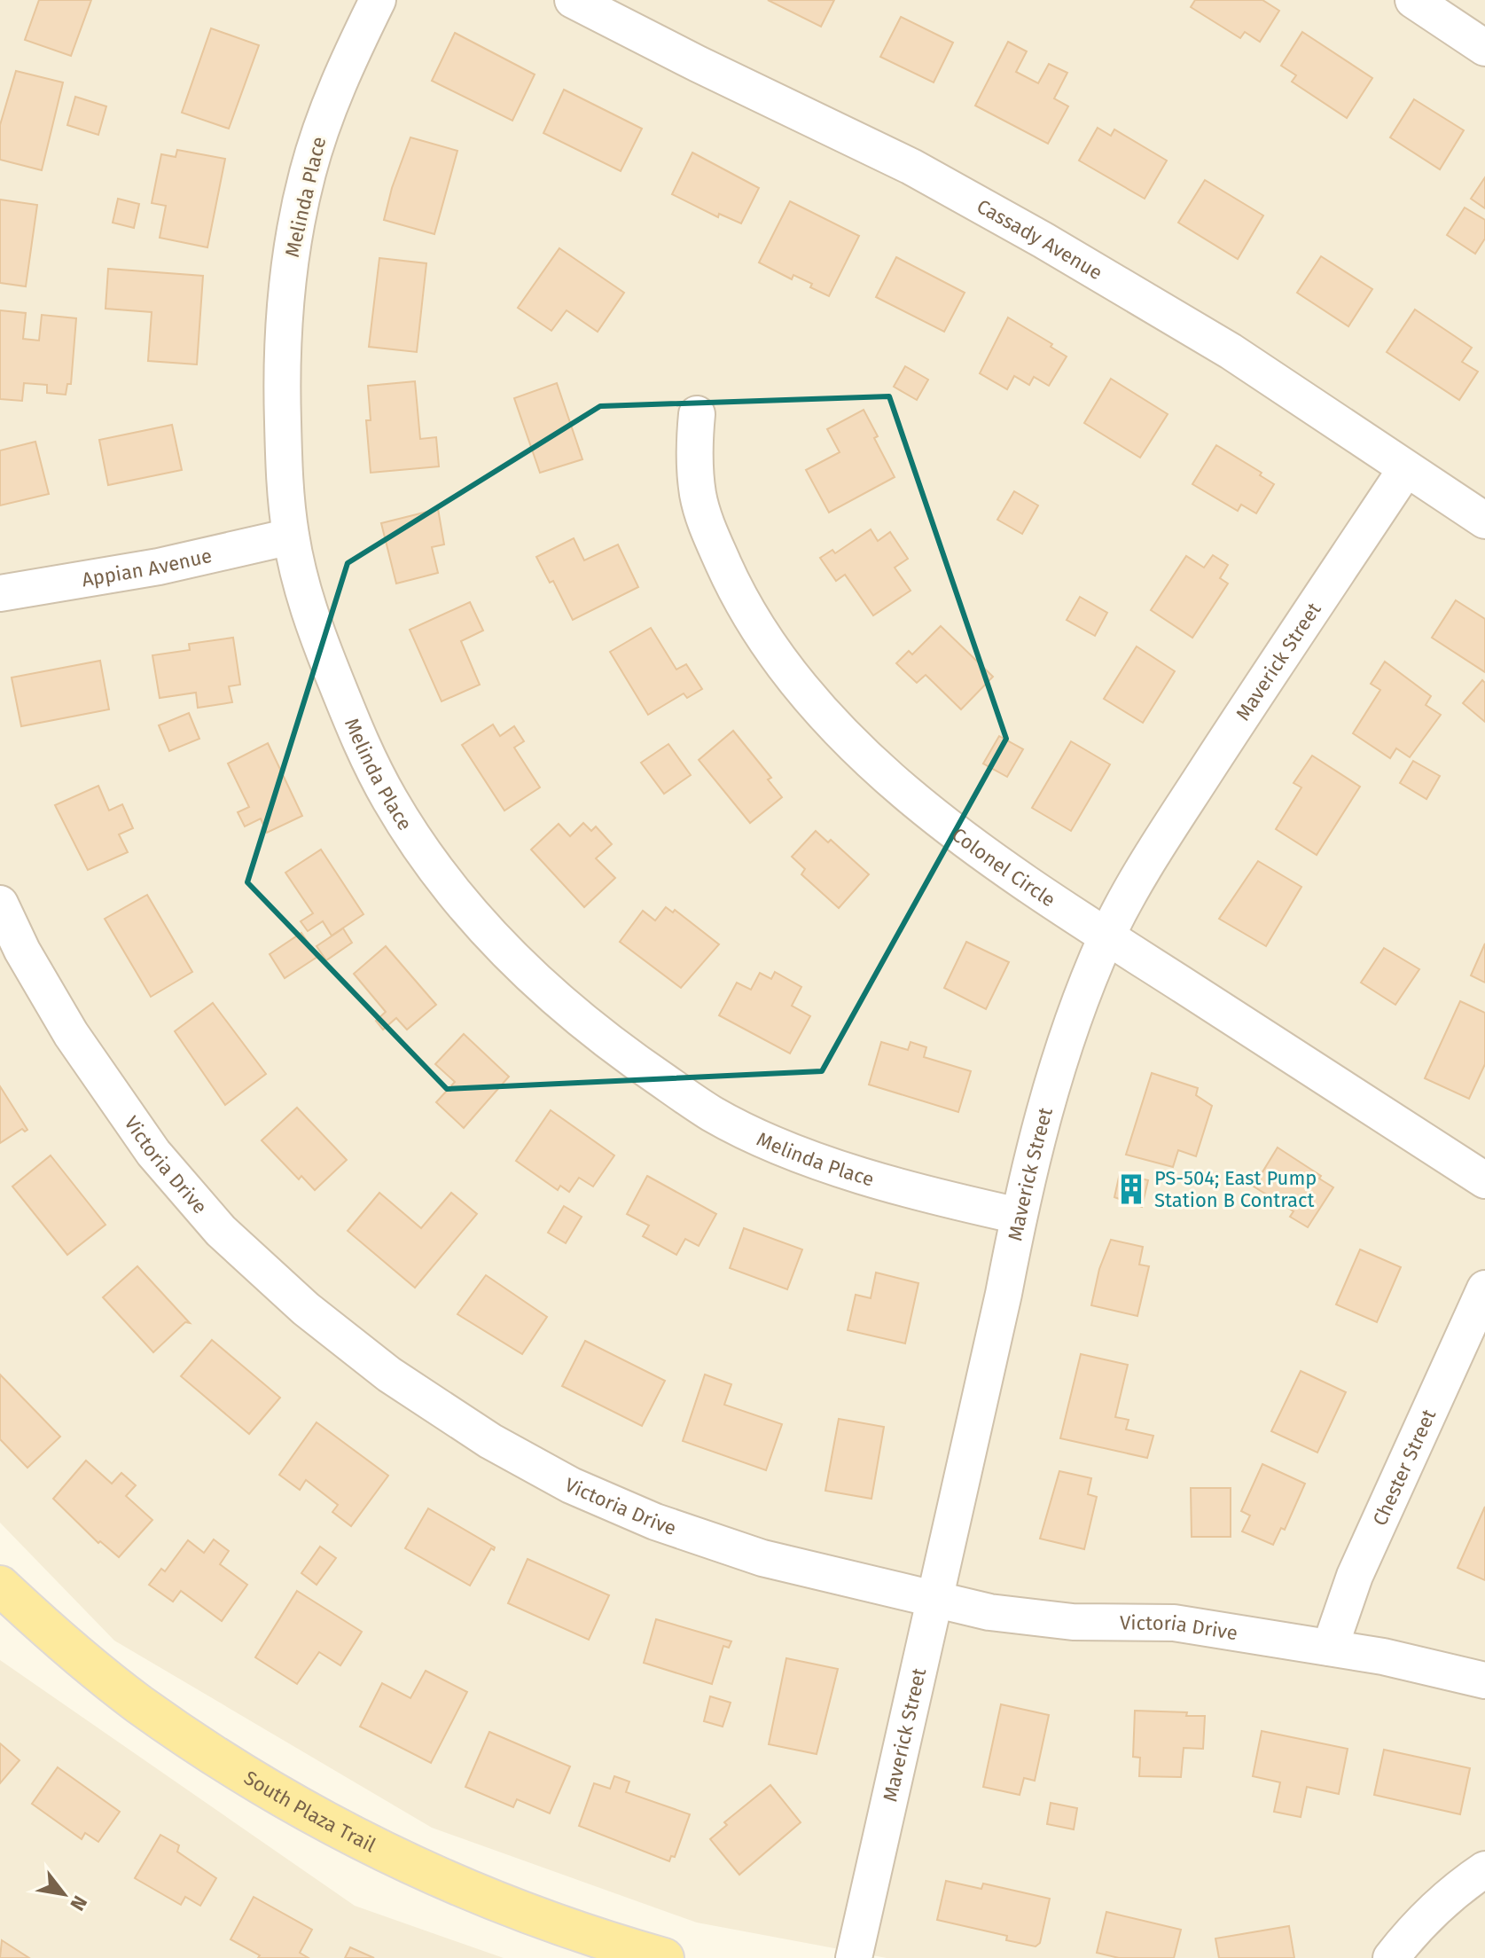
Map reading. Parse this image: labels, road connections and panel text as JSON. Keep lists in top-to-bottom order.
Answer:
{
  "streets": {
    "main road": ["South Plaza Trail"],
    "street": [
      "Melinda Place",
      "Cassady Avenue",
      "Appian Avenue",
      "Maverick Street",
      "Colonel Circle",
      "Victoria Drive",
      "Chester Street"
    ]
  },
  "crossings": [
    ["Melinda Place", "Appian Avenue"],
    ["Melinda Place", "Maverick Street"],
    ["Cassady Avenue", "Maverick Street"],
    ["Maverick Street", "Colonel Circle"],
    ["Maverick Street", "Victoria Drive"],
    ["Victoria Drive", "Chester Street"]
  ],
  "places": {
    "building": ["PS-504; East Pump Station B Contract"]
  },
  "north": "bottom right"
}
